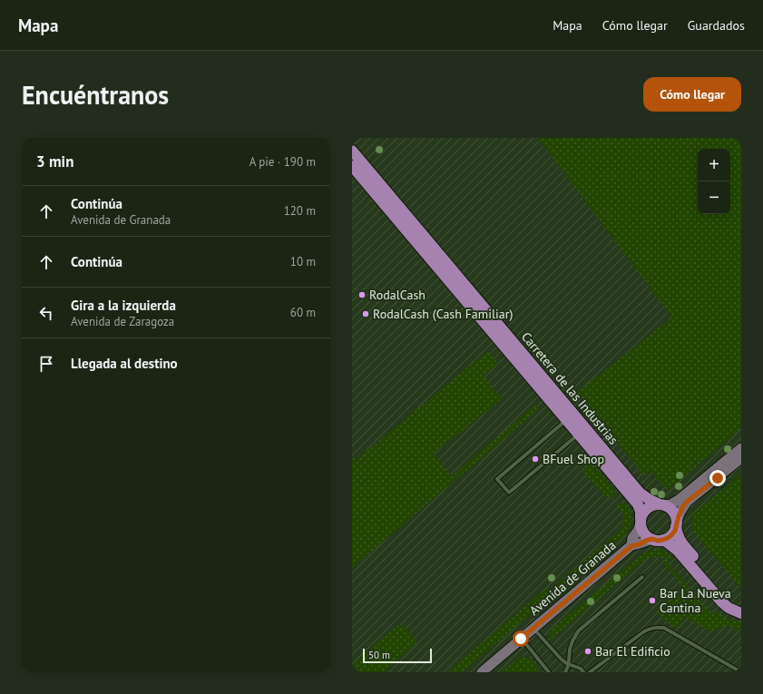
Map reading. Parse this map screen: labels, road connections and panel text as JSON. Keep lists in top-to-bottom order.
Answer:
{
  "streets": {
    "main road": ["Carretera de las Industrias"],
    "street": ["Avenida de Granada"]
  },
  "crossings": [
    ["Carretera de las Industrias", "Avenida de Granada"]
  ],
  "places": [
    "RodalCash",
    "RodalCash (Cash Familiar)",
    "BFuel Shop",
    "Bar La Nueva Cantina",
    "Bar El Edificio"
  ],
  "scale_bar": "50 m",
  "page": {
    "header": "Mapa",
    "nav": ["Mapa", "Cómo llegar", "Guardados"],
    "buttons": "Cómo llegar",
    "title": "Encuéntranos",
    "heading": ["3 min", "A pie · 190 m"],
    "map_buttons": ["+", "−"],
    "list": [
      ["Continúa", "Avenida de Granada", "120 m"],
      ["Continúa", "10 m"],
      ["Gira a la izquierda", "Avenida de Zaragoza", "60 m"],
      "Llegada al destino"
    ],
    "scale": "50 m"
  }
}
